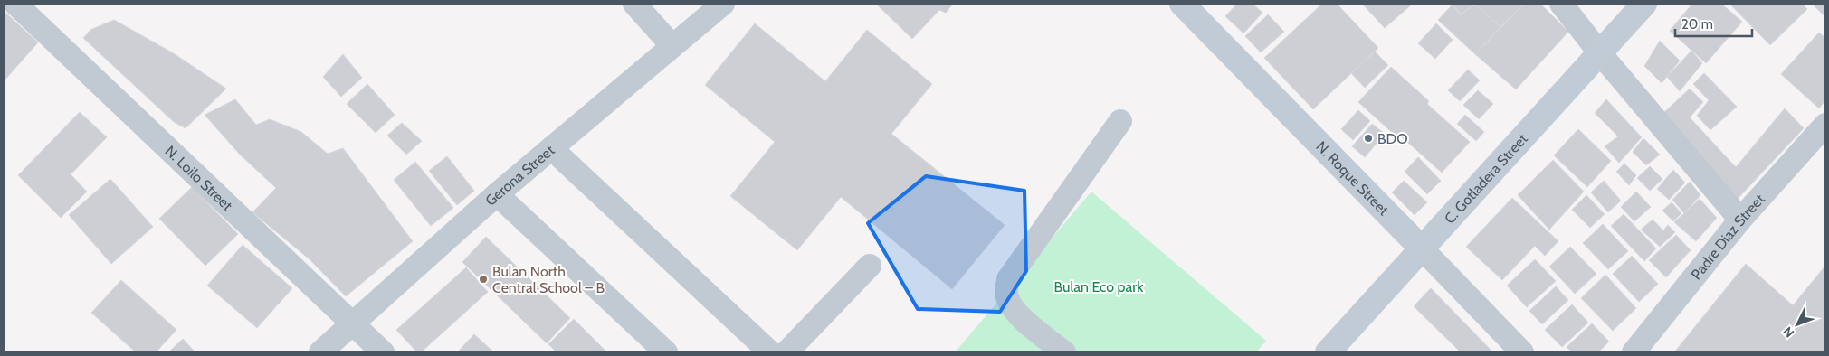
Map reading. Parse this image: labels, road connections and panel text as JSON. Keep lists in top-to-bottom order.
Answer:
{
  "streets": {
    "main road": ["N. Roque Street", "C. Gotladera Street"],
    "street": ["Gerona Street", "N. Loilo Street", "Padre Diaz Street"]
  },
  "crossings": [
    ["Gerona Street", "N. Loilo Street"],
    ["N. Roque Street", "C. Gotladera Street"]
  ],
  "parks": ["Bulan Eco park"],
  "places": ["BDO", "Bulan North Central School – B"],
  "scale_bar": "20 m",
  "north": "bottom left"
}
